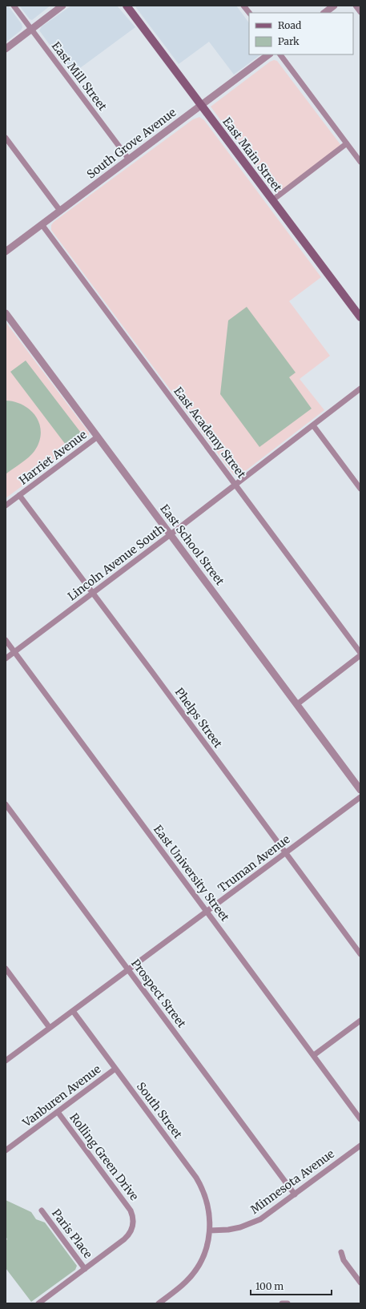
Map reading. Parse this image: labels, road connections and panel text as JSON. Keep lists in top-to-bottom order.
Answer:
{
  "streets": {
    "main road": ["East Main Street"],
    "street": [
      "East Mill Street",
      "South Grove Avenue",
      "East Academy Street",
      "Harriet Avenue",
      "East School Street",
      "Lincoln Avenue South",
      "Phelps Street",
      "Truman Avenue",
      "East University Street",
      "Prospect Street",
      "Vanburen Avenue",
      "South Street",
      "Rolling Green Drive",
      "Minnesota Avenue",
      "Paris Place"
    ]
  },
  "crossings": [
    ["East Mill Street", "South Grove Avenue"],
    ["South Grove Avenue", "East Main Street"],
    ["South Grove Avenue", "East Academy Street"],
    ["East Academy Street", "Lincoln Avenue South"],
    ["Harriet Avenue", "East School Street"],
    ["Harriet Avenue", "Phelps Street"],
    ["East School Street", "Lincoln Avenue South"],
    ["Lincoln Avenue South", "Phelps Street"],
    ["Lincoln Avenue South", "East University Street"],
    ["Phelps Street", "Truman Avenue"],
    ["Truman Avenue", "East University Street"],
    ["Truman Avenue", "Prospect Street"],
    ["Truman Avenue", "South Street"],
    ["Prospect Street", "Minnesota Avenue"],
    ["Vanburen Avenue", "South Street"],
    ["Vanburen Avenue", "Rolling Green Drive"],
    ["South Street", "Minnesota Avenue"],
    ["Rolling Green Drive", "Paris Place"]
  ],
  "legend": ["Road", "Park"],
  "scale_bar": "100 m"
}
